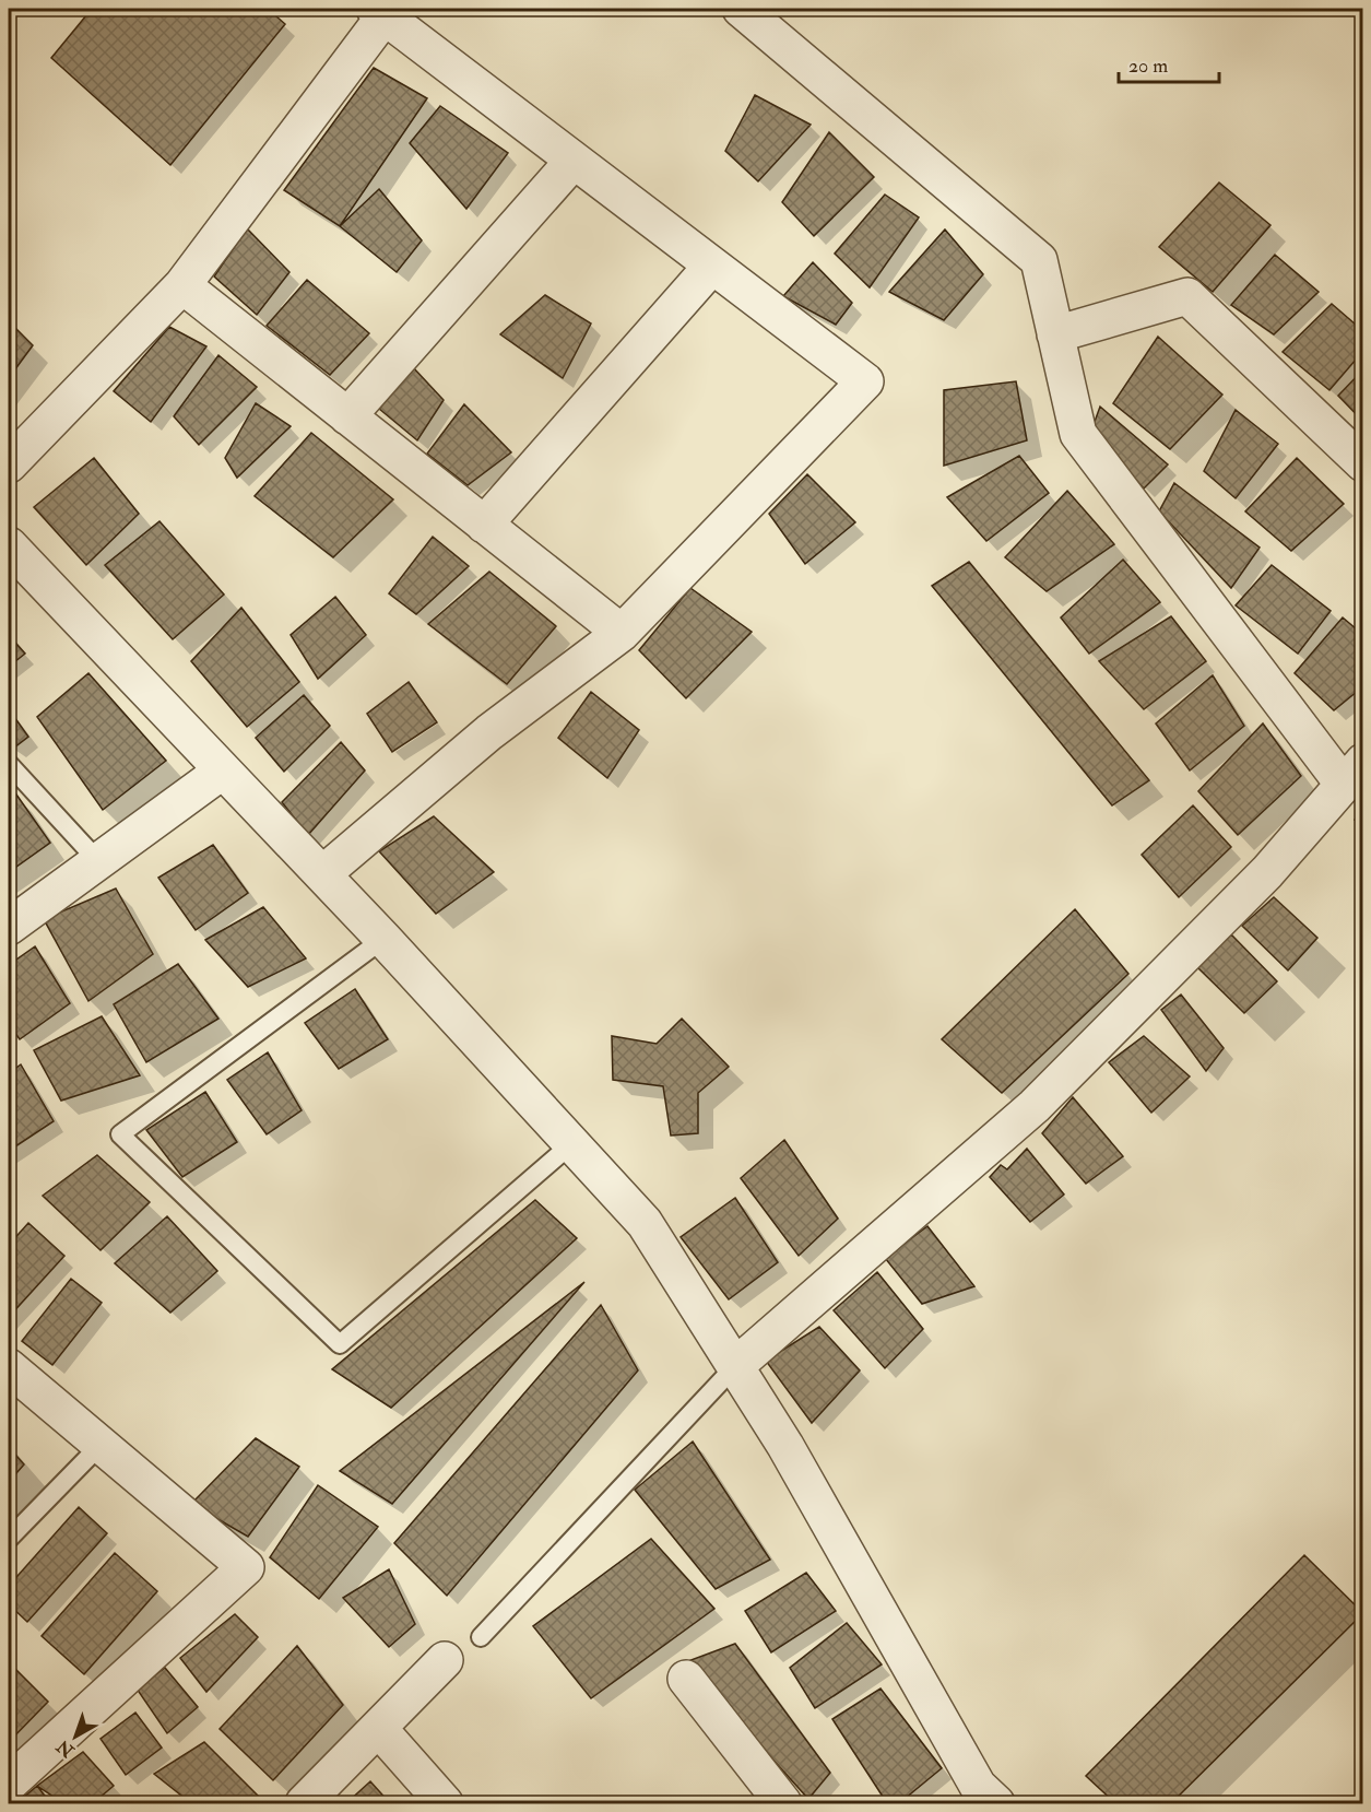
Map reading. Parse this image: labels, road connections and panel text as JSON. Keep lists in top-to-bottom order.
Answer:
{
  "scale_bar": "20 m",
  "north": "bottom left"
}
